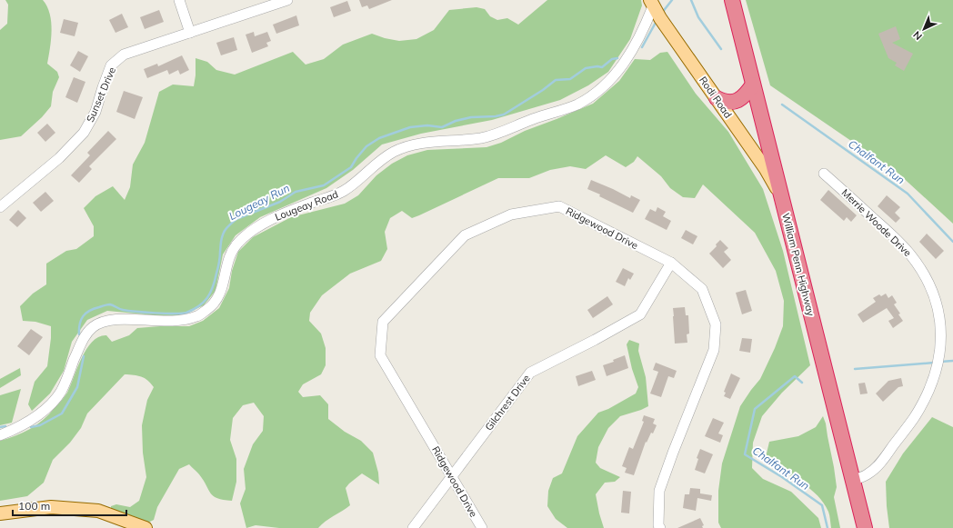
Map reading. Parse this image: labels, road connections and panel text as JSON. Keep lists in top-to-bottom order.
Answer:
{
  "streets": {
    "highway": ["William Penn Highway"],
    "main road": ["Rodi Road"],
    "street": [
      "Sunset Drive",
      "Lougeay Road",
      "Merrie Woode Drive",
      "Ridgewood Drive",
      "Gilchrest Drive"
    ]
  },
  "crossings": [
    ["Rodi Road", "Lougeay Road"],
    ["Rodi Road", "William Penn Highway"],
    ["Merrie Woode Drive", "William Penn Highway"],
    ["Ridgewood Drive", "Gilchrest Drive"]
  ],
  "water": ["Chalfant Run", "Lougeay Run"],
  "scale_bar": "100 m",
  "north": "bottom left"
}
